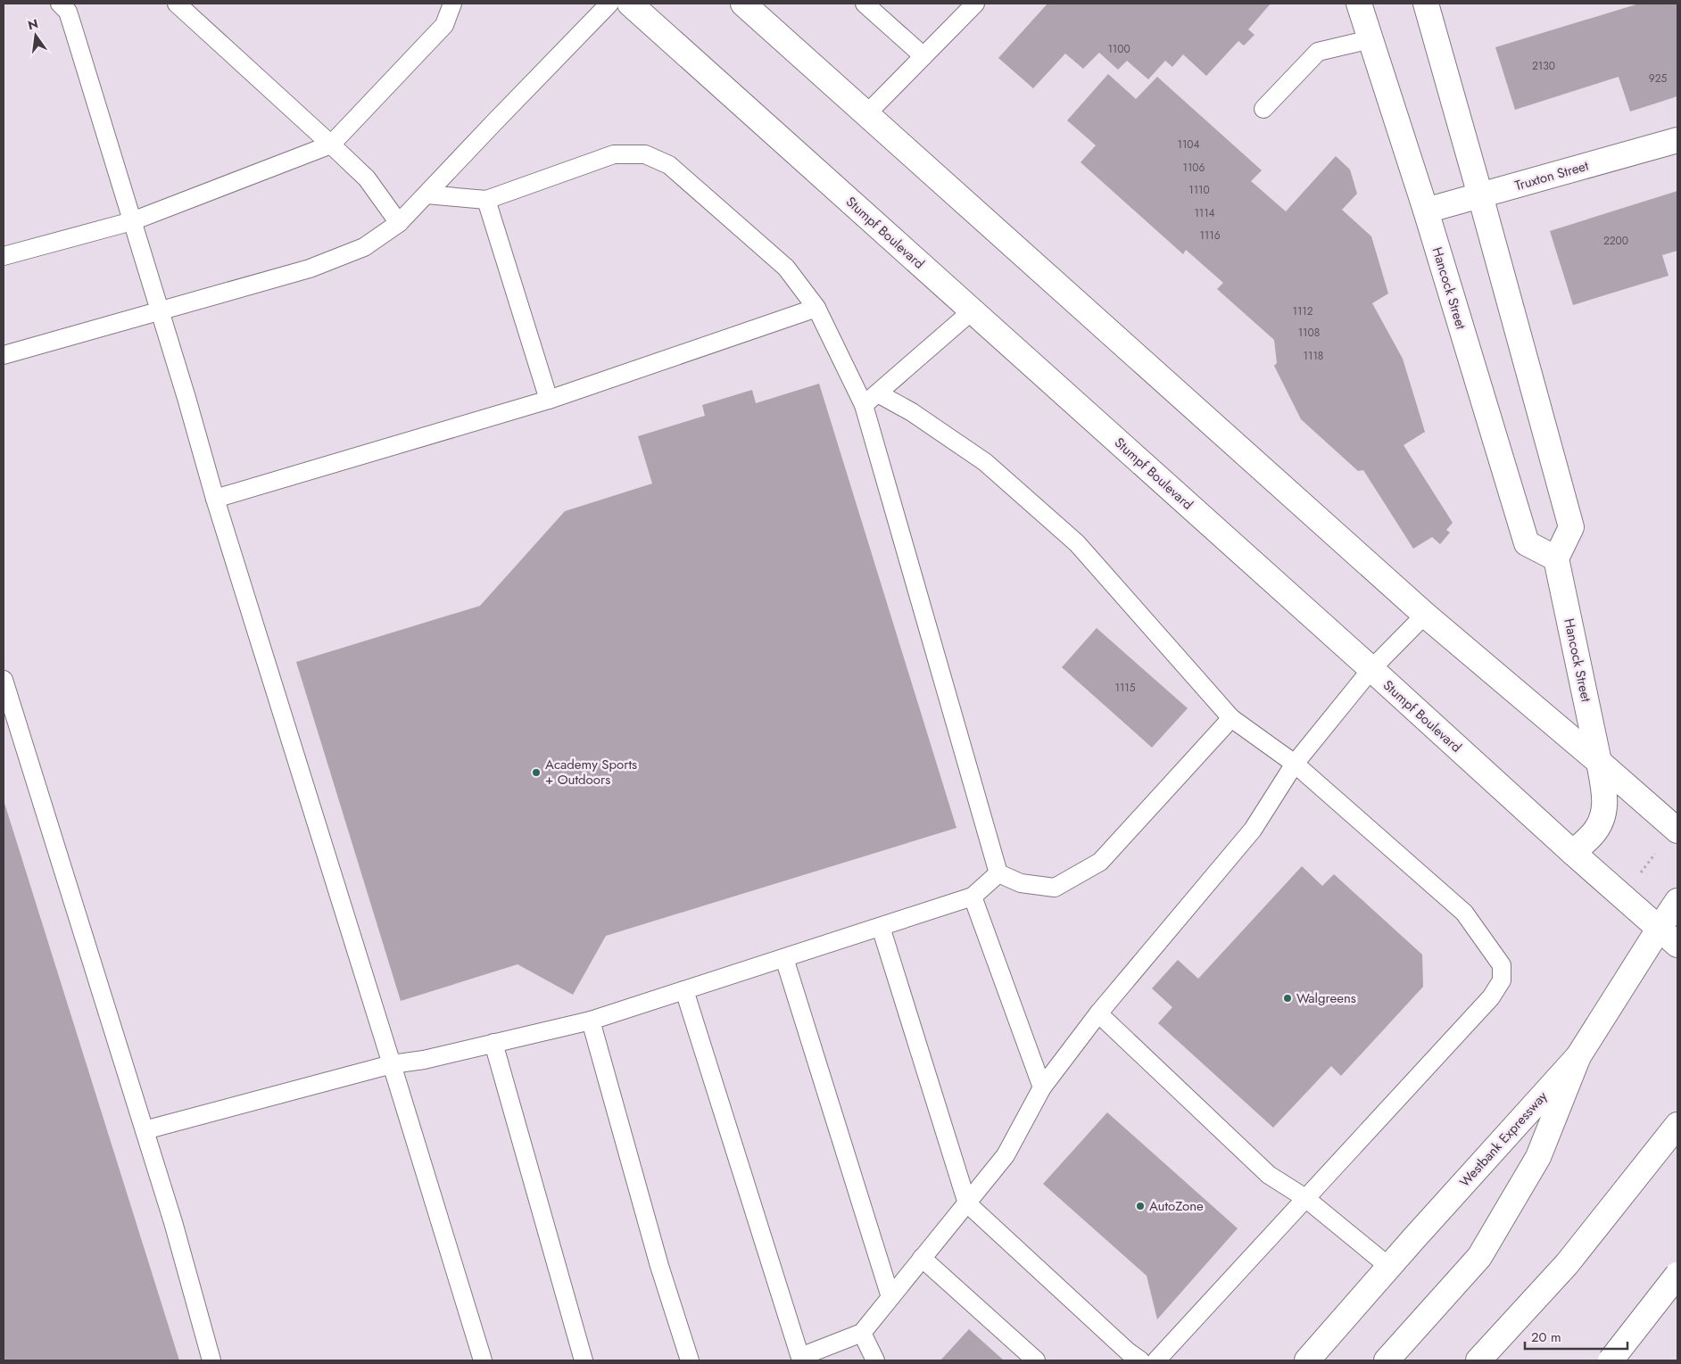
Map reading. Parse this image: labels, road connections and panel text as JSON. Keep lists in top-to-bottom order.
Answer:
{
  "streets": {
    "main road": [
      "Truxton Street",
      "Stumpf Boulevard",
      "Hancock Street",
      "Westbank Expressway"
    ]
  },
  "crossings": [
    ["Truxton Street", "Hancock Street"],
    ["Stumpf Boulevard", "Hancock Street"],
    ["Stumpf Boulevard", "Westbank Expressway"]
  ],
  "places": ["Academy Sports + Outdoors", "Walgreens", "AutoZone"],
  "house_numbers": [
    "1100",
    "2130",
    "925",
    "1104",
    "1106",
    "1110",
    "1114",
    "1116",
    "2200",
    "1112",
    "1108",
    "1118",
    "1115"
  ],
  "scale_bar": "20 m",
  "north": "top"
}
